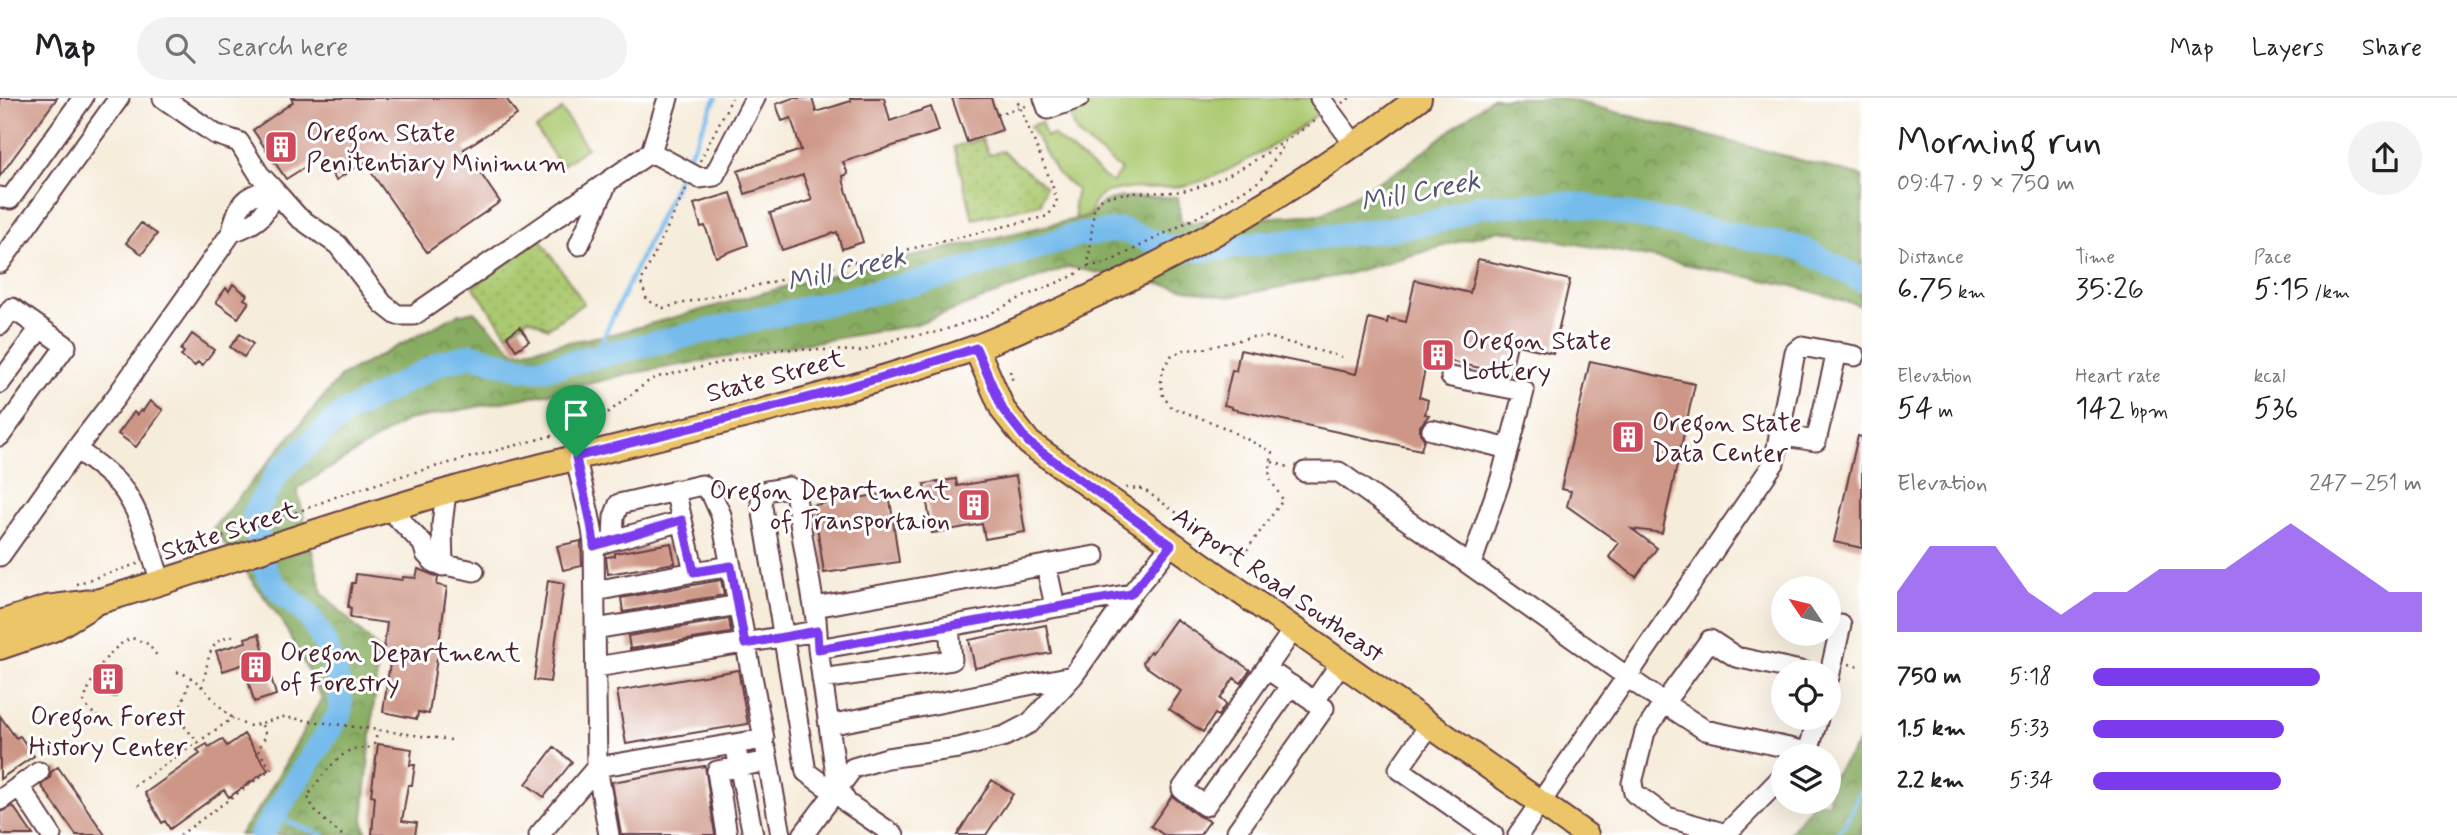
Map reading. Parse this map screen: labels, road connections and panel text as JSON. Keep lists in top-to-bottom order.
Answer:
{
  "streets": {
    "main road": ["State Street", "Airport Road Southeast"]
  },
  "crossings": [
    ["State Street", "Airport Road Southeast"]
  ],
  "water": ["Mill Creek"],
  "places": {
    "building": [
      "Oregon State Penitentiary Minimum",
      "Oregon State Lottery",
      "Oregon State Data Center",
      "Oregon Department of Transportaion",
      "Oregon Department of Forestry",
      "Oregon Forest History Center"
    ]
  },
  "north": "top left",
  "page": {
    "header": "Map",
    "search": "Search here",
    "nav": ["Map", "Layers", "Share"],
    "heading": ["Morning run", "09:47 · 9 × 750 m"],
    "stats": [
      ["Distance", "6.75 km"],
      ["Time", "35:26"],
      ["Pace", "5:15 /km"],
      ["Elevation", "54 m"],
      ["Heart rate", "142 bpm"],
      ["kcal", "536"]
    ],
    "chart": ["Elevation", "247–251 m"],
    "list": [
      {
        "name": "750 m",
        "note": "5:18"
      },
      {
        "name": "1.5 km",
        "note": "5:33"
      },
      {
        "name": "2.2 km",
        "note": "5:34"
      }
    ]
  }
}
